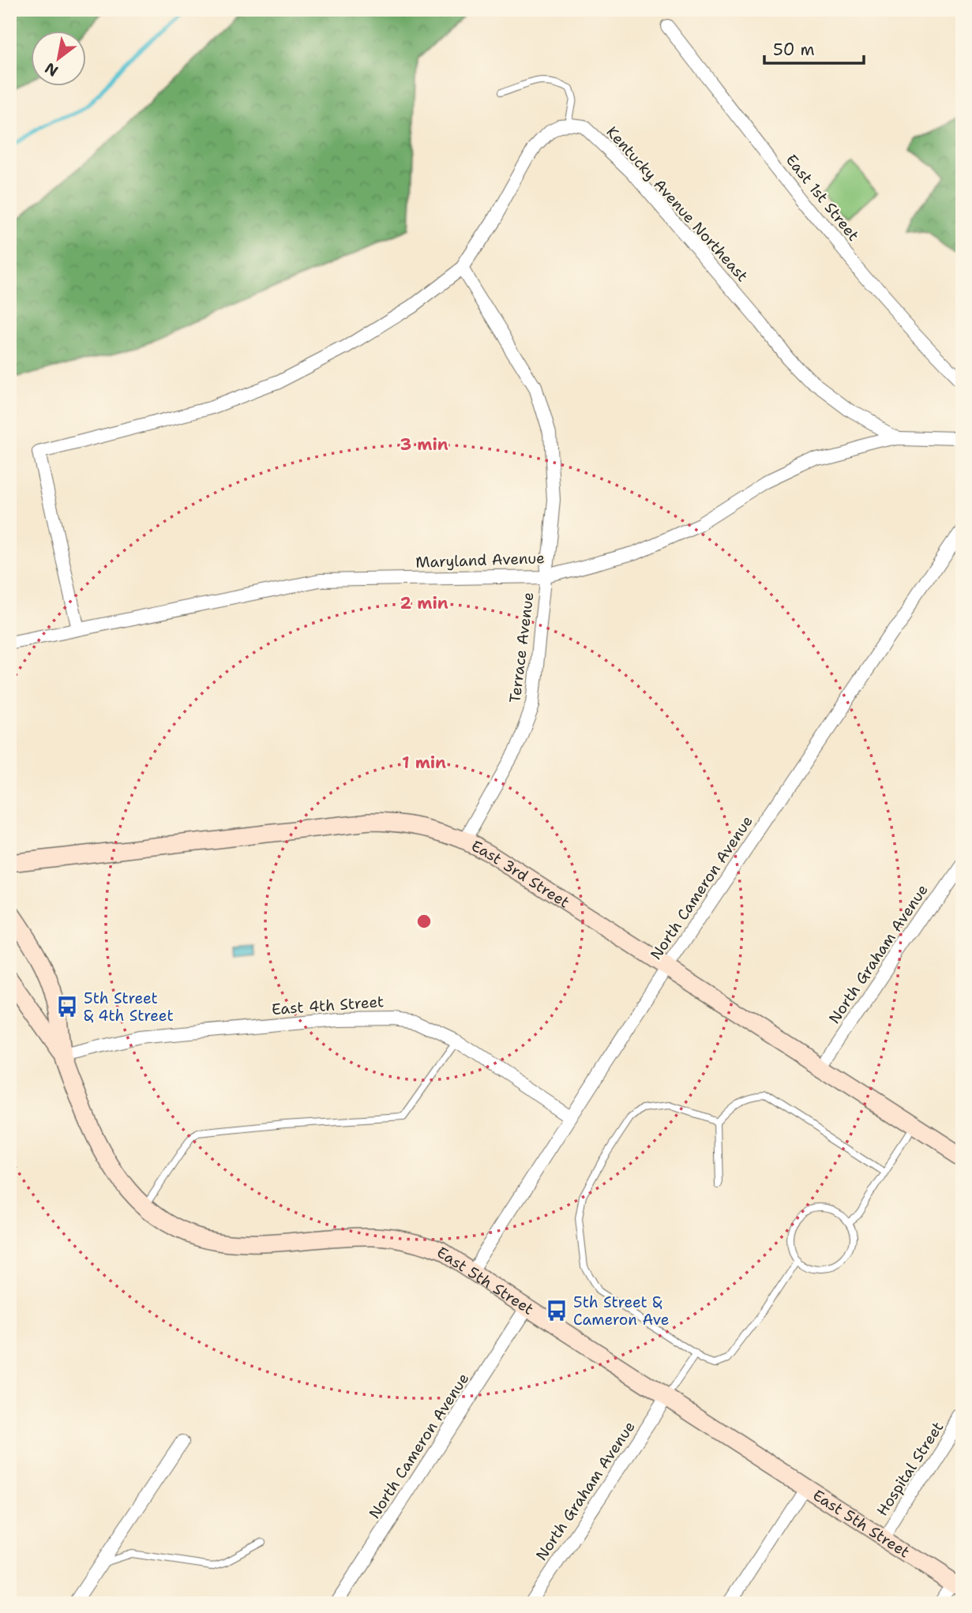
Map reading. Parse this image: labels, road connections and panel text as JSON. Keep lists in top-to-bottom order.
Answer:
{
  "streets": {
    "main road": ["East 3rd Street", "East 5th Street"],
    "street": [
      "East 1st Street",
      "Kentucky Avenue Northeast",
      "Maryland Avenue",
      "Terrace Avenue",
      "North Cameron Avenue",
      "North Graham Avenue",
      "East 4th Street",
      "Hospital Street"
    ]
  },
  "crossings": [
    ["Kentucky Avenue Northeast", "Maryland Avenue"],
    ["Maryland Avenue", "Terrace Avenue"],
    ["Terrace Avenue", "East 3rd Street"],
    ["East 3rd Street", "North Cameron Avenue"],
    ["East 3rd Street", "North Graham Avenue"],
    ["North Cameron Avenue", "East 4th Street"],
    ["North Cameron Avenue", "East 5th Street"],
    ["North Graham Avenue", "East 5th Street"],
    ["East 4th Street", "East 5th Street"],
    ["East 5th Street", "Hospital Street"]
  ],
  "places": {
    "bus stop": ["5th Street & 4th Street", "5th Street & Cameron Ave"]
  },
  "scale_bar": "50 m",
  "north": "bottom left",
  "rings": ["3 min", "2 min", "1 min"]
}
